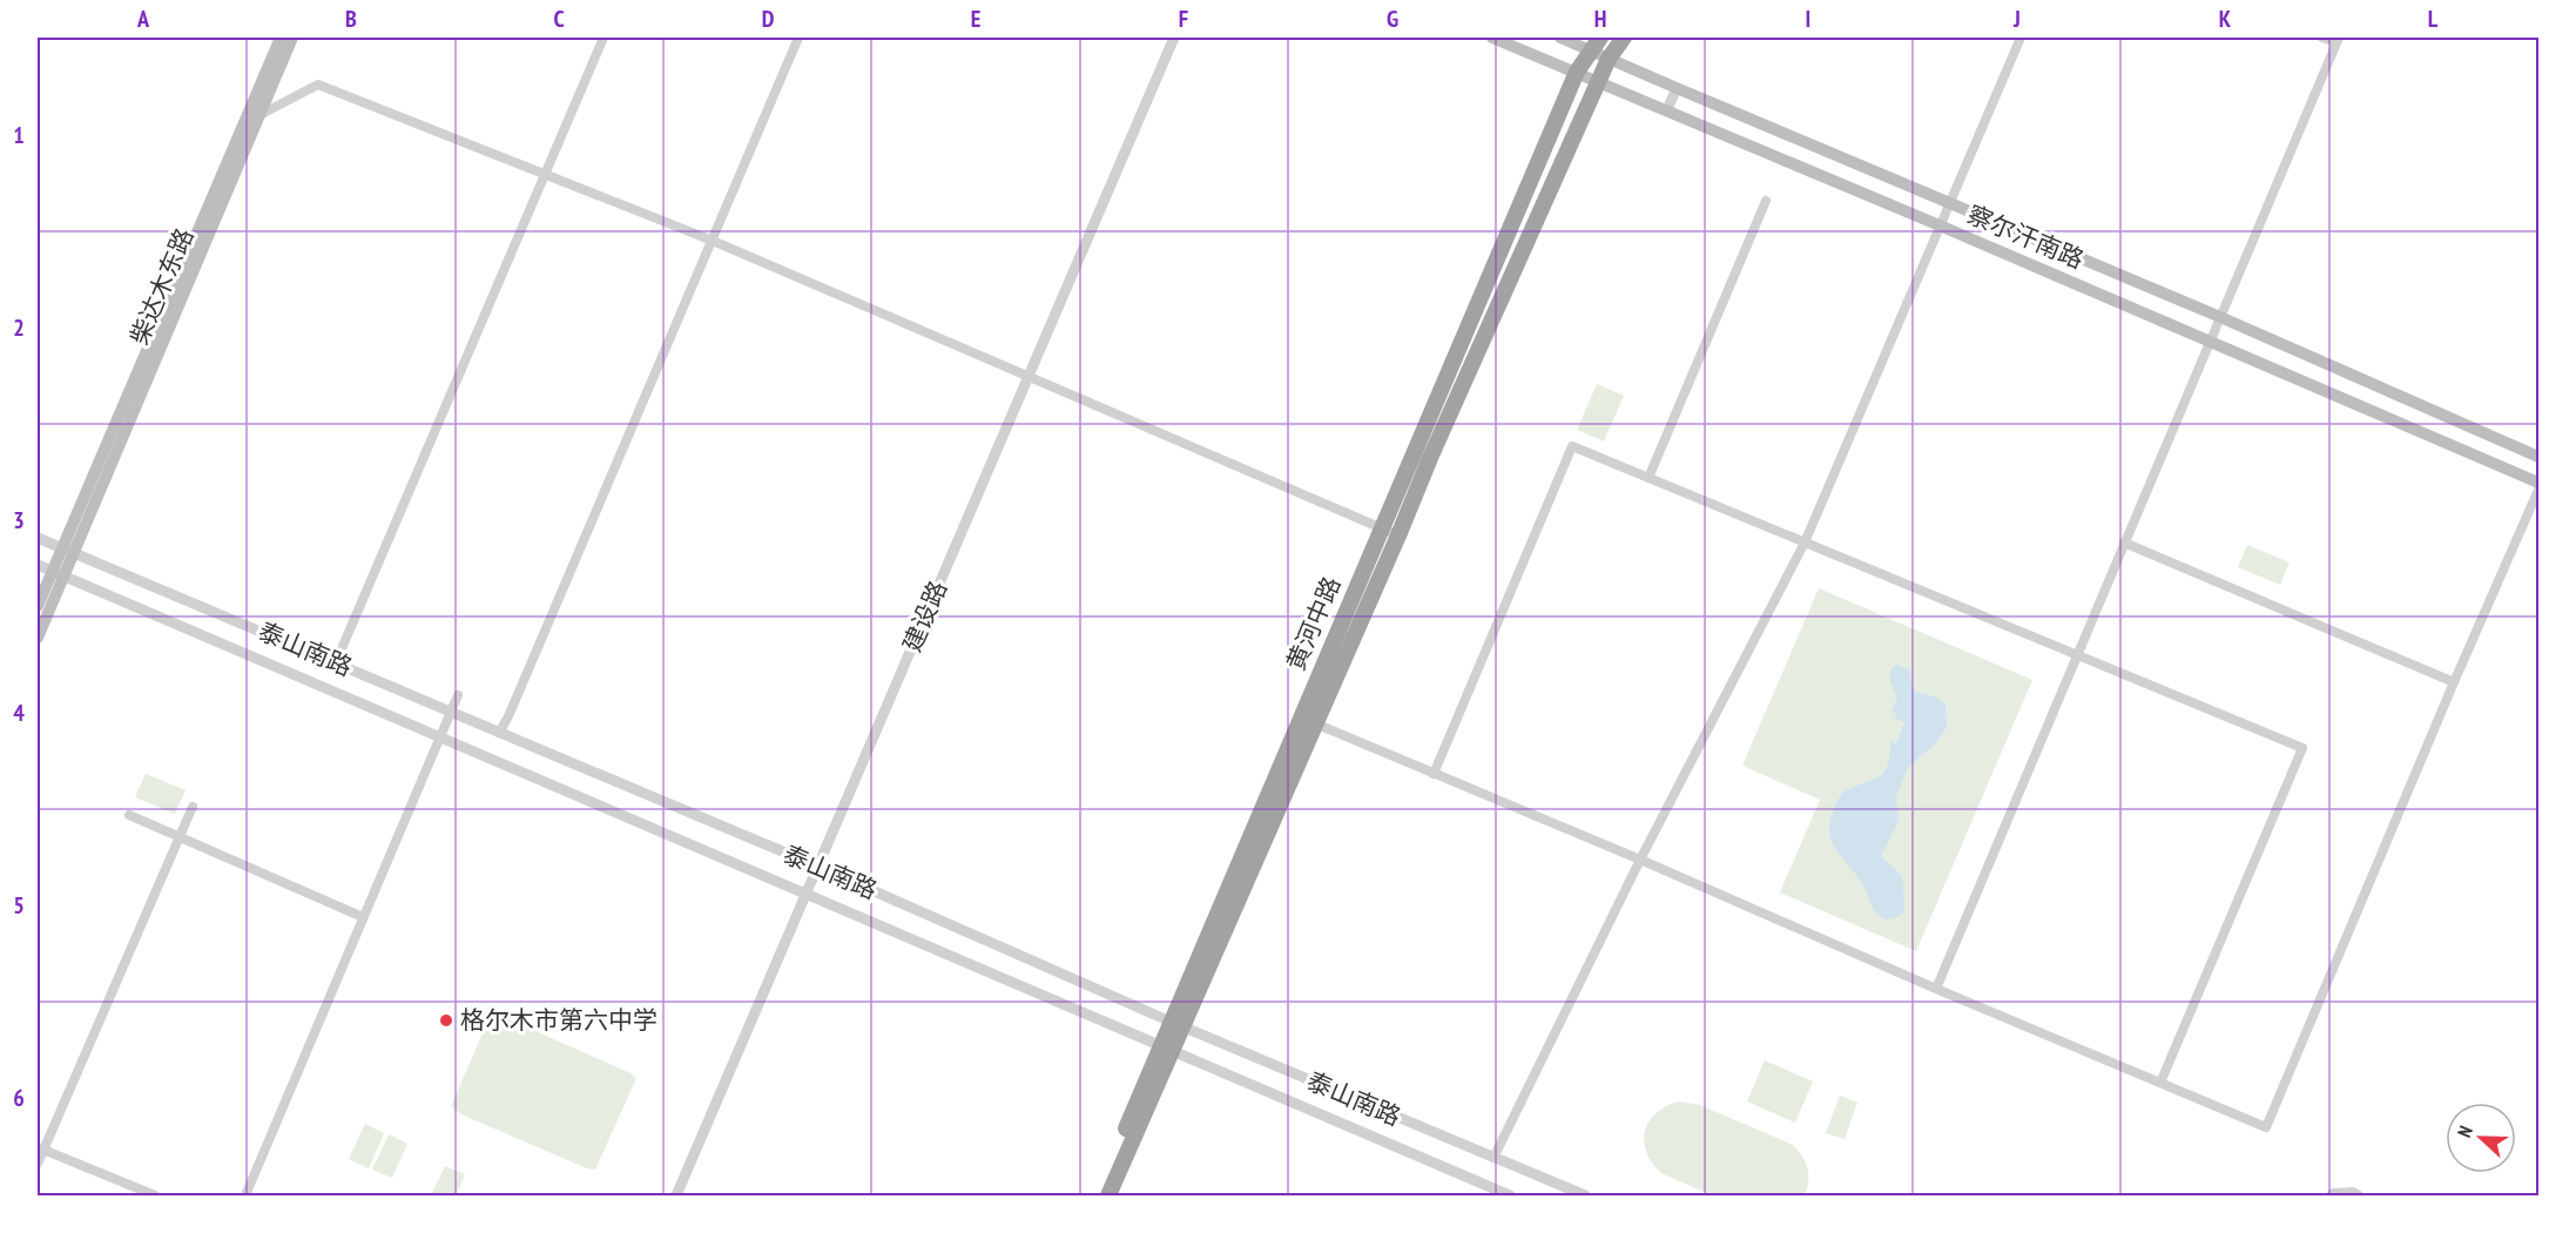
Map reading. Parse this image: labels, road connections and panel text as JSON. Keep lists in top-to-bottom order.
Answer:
{
  "streets": {
    "highway": ["黄河中路"],
    "main road": ["察尔汗南路", "柴达木东路"],
    "street": ["建设路", "泰山南路"]
  },
  "crossings": [
    ["察尔汗南路", "黄河中路"],
    ["柴达木东路", "泰山南路"],
    ["建设路", "泰山南路"],
    ["黄河中路", "泰山南路"]
  ],
  "places": ["格尔木市第六中学"],
  "north": "left",
  "grid": {
    "columns": [
      "A",
      "B",
      "C",
      "D",
      "E",
      "F",
      "G",
      "H",
      "I",
      "J",
      "K",
      "L"
    ],
    "rows": [
      "1",
      "2",
      "3",
      "4",
      "5",
      "6"
    ]
  }
}
